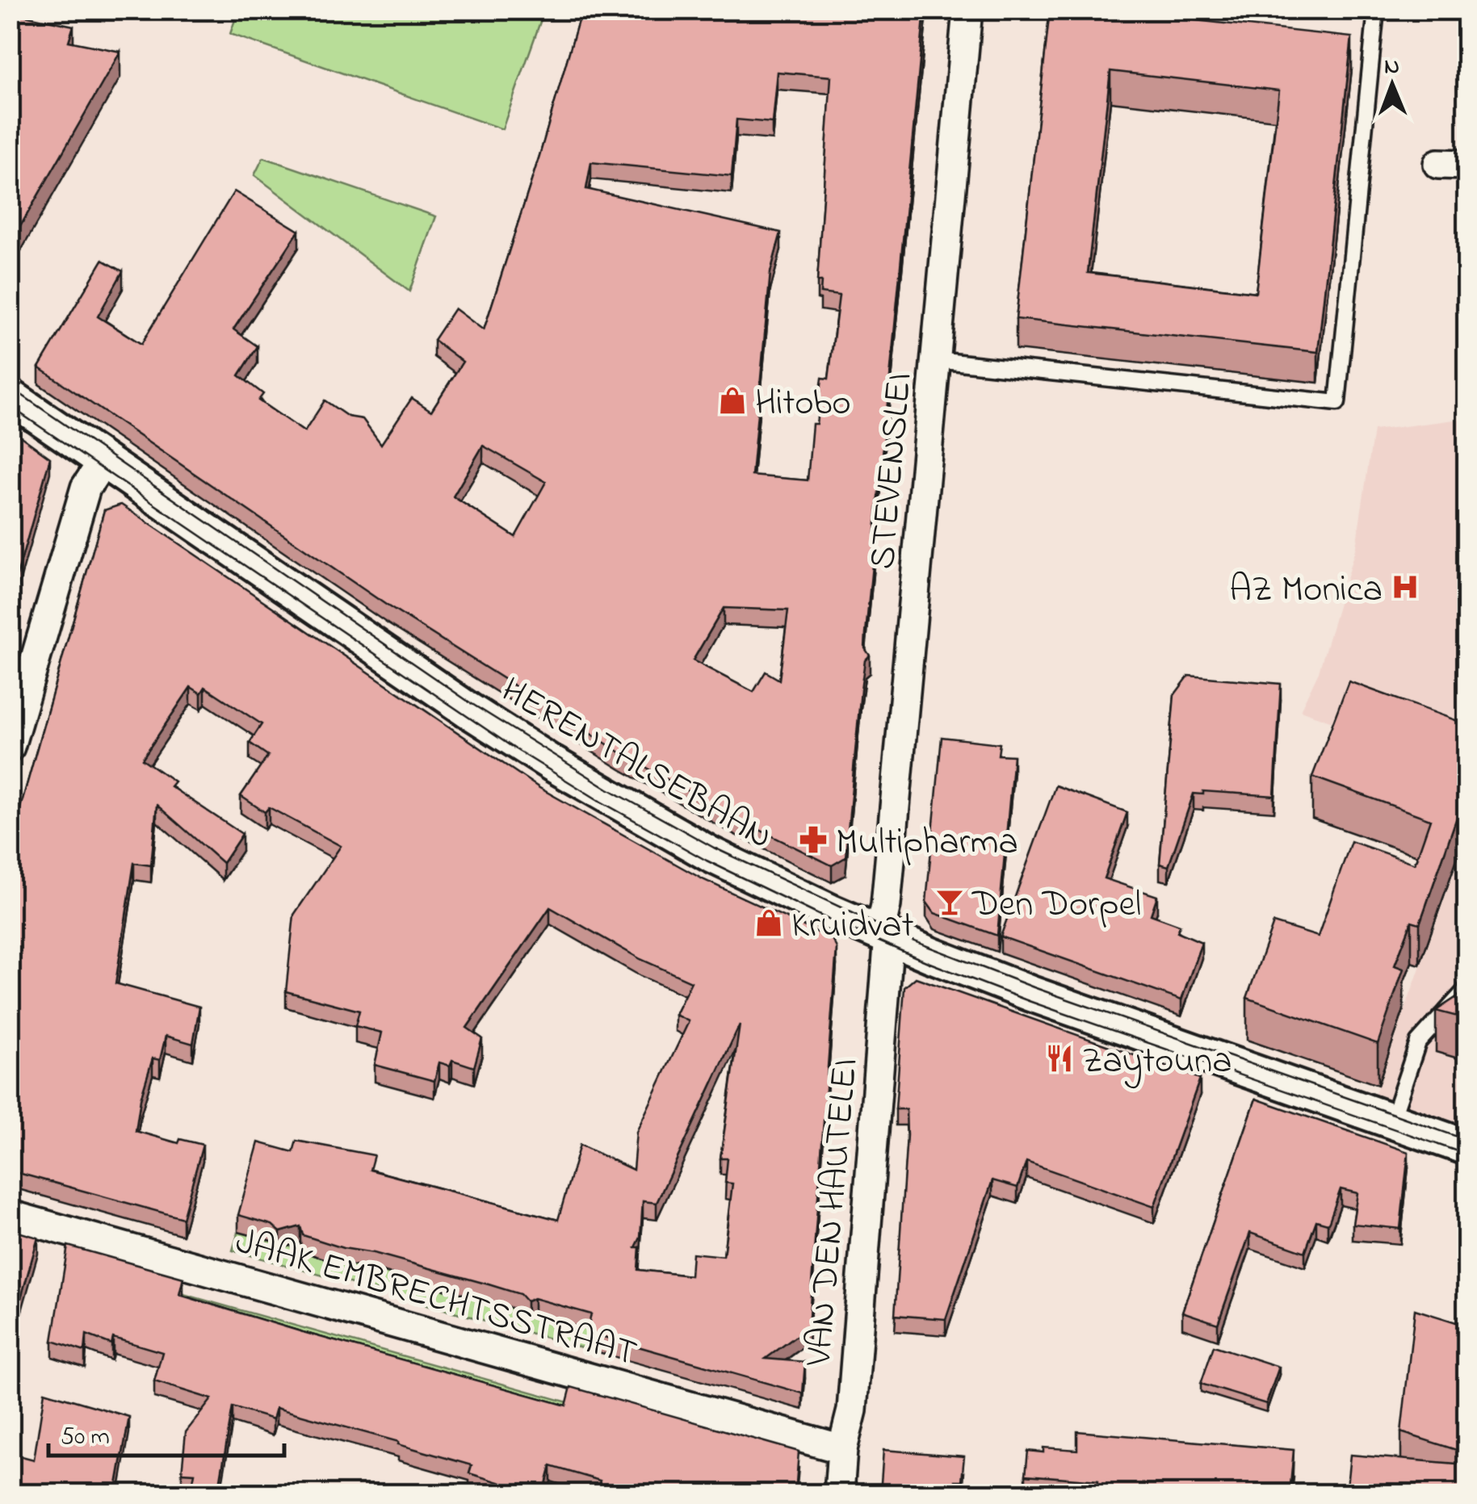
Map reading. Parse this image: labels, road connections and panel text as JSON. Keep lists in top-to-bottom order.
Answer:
{
  "streets": {
    "street": [
      "STEVENSLEI",
      "HERENTALSEBAAN",
      "VAN DEN HAUTELEI",
      "JAAK EMBRECHTSSTRAAT"
    ]
  },
  "crossings": [
    ["STEVENSLEI", "HERENTALSEBAAN"],
    ["STEVENSLEI", "VAN DEN HAUTELEI"],
    ["HERENTALSEBAAN", "VAN DEN HAUTELEI"],
    ["VAN DEN HAUTELEI", "JAAK EMBRECHTSSTRAAT"]
  ],
  "places": {
    "shop": ["Hitobo", "Kruidvat"],
    "hospital": ["AZ Monica"],
    "pharmacy": ["Multipharma"],
    "bar": ["Den Dorpel"],
    "restaurant": ["Zaytouna"]
  },
  "scale_bar": "50 m",
  "north": "top"
}
